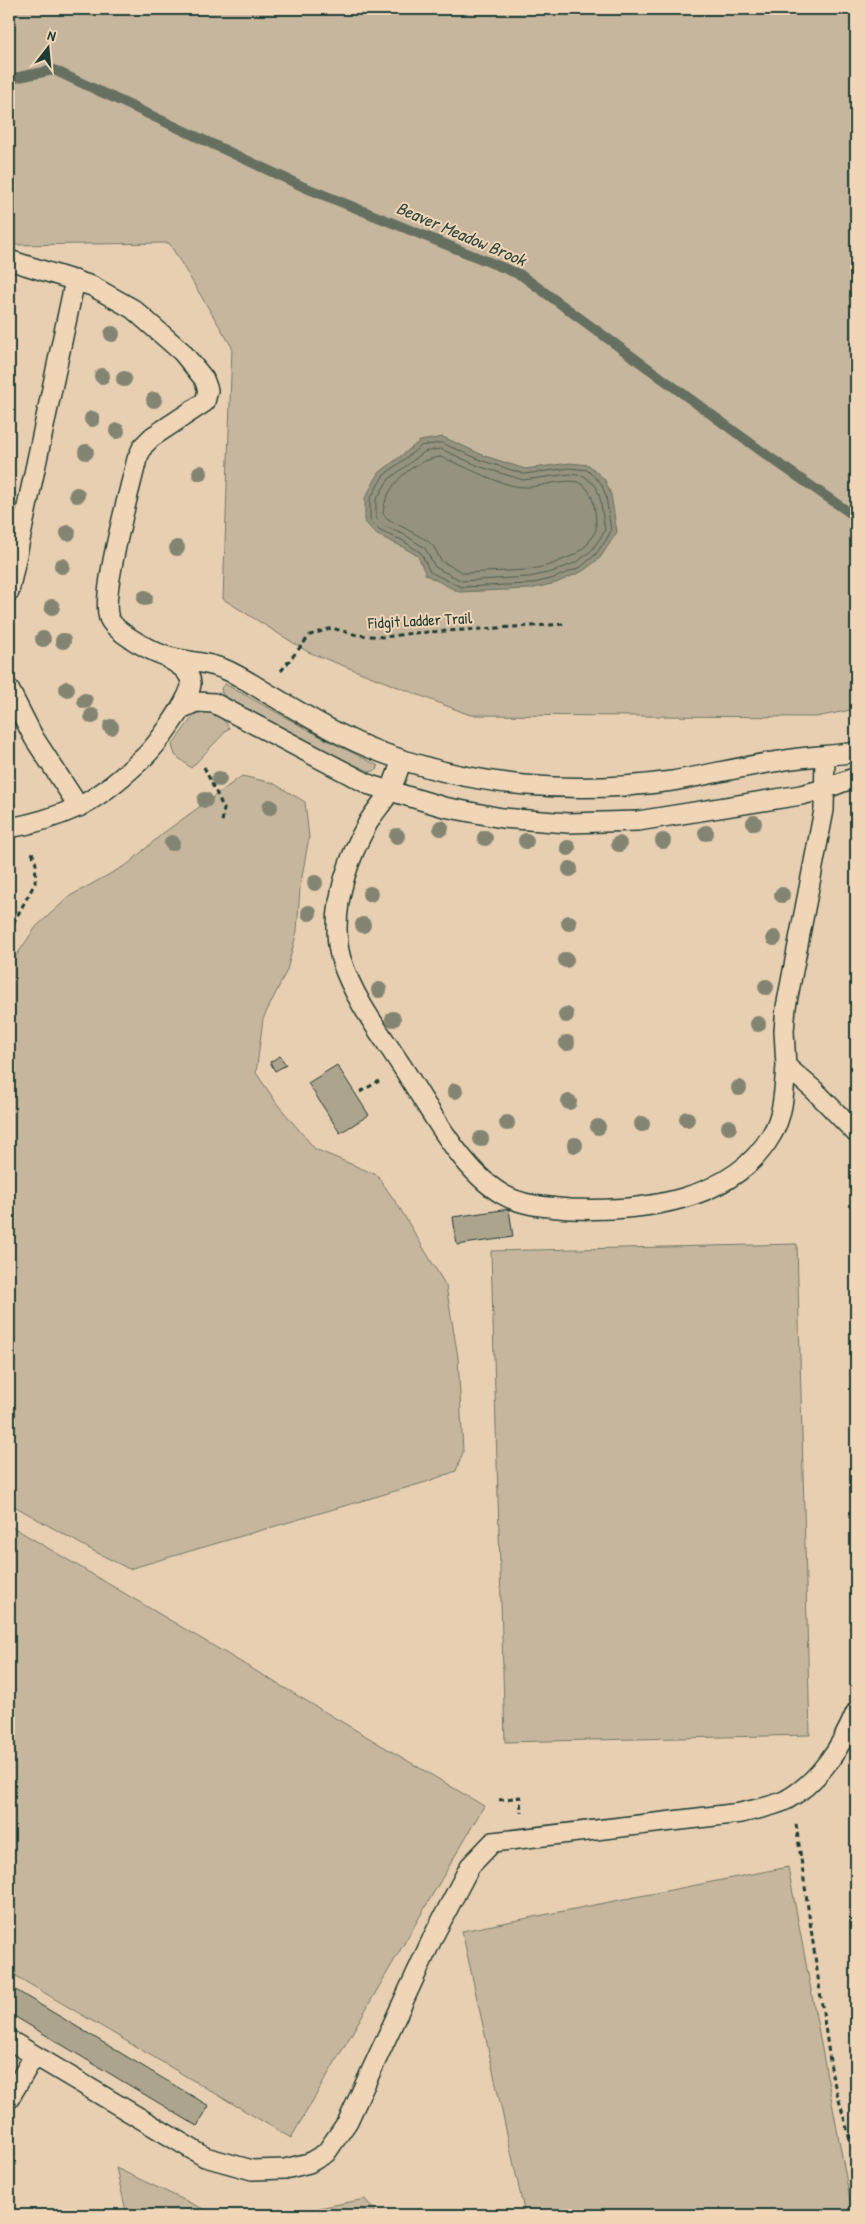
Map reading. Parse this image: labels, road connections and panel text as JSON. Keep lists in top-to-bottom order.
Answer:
{
  "streets": {
    "path": ["Fidgit Ladder Trail"]
  },
  "water": ["Beaver Meadow Brook"],
  "north": "top"
}
